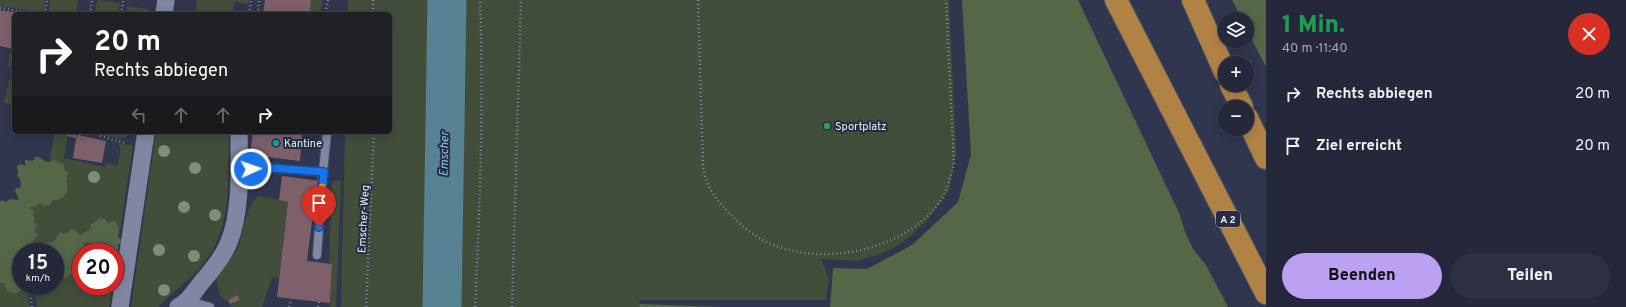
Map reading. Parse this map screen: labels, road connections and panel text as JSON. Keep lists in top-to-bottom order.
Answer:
{
  "streets": {
    "highway": ["A 2"],
    "path": ["Emscher-Weg"]
  },
  "water": ["Emscher"],
  "places": ["Sportplatz", "Kantine"],
  "page": {
    "heading": ["1 Min.", "40 m · 11:40"],
    "map_buttons": ["+", "−"],
    "turn": ["20 m", "Rechts abbiegen"],
    "list": [
      {
        "name": "Rechts abbiegen",
        "value": "20 m"
      },
      {
        "name": "Ziel erreicht",
        "value": "20 m"
      }
    ],
    "speed": "15 km/h",
    "limit": "20",
    "buttons": ["Beenden", "Teilen"]
  }
}
